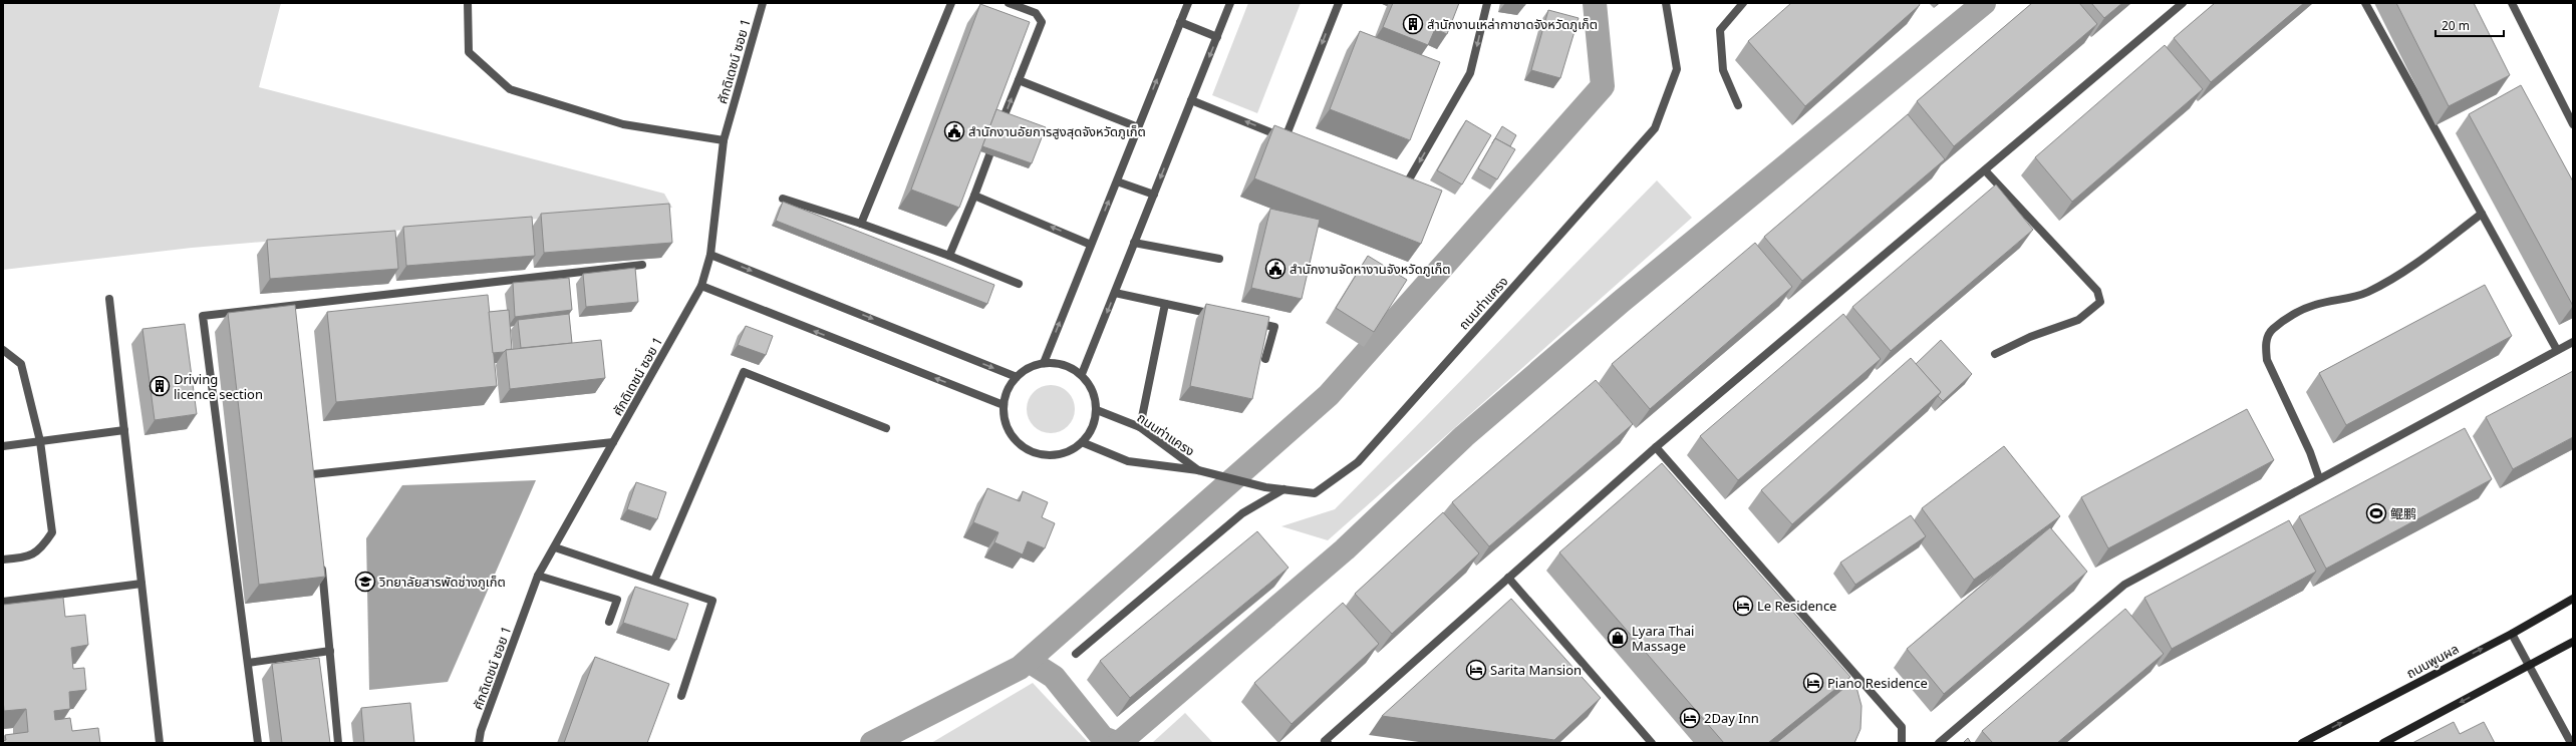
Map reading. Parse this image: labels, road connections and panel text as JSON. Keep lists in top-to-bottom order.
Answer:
{
  "streets": {
    "main road": ["ถนนพูนผล"],
    "street": ["ศักดิเดชน์ ซอย 1", "ถนนท่าแครง"]
  },
  "places": {
    "building": ["สำนักงานเหล่ากาชาดจังหวัดภูเก็ต", "Driving licence section"],
    "public building": ["สำนักงานอัยการสูงสุดจังหวัดภูเก็ต", "สำนักงานจัดหางานจังหวัดภูเก็ต"],
    "sports": ["鲲鹏"],
    "school or university": ["วิทยาลัยสารพัดช่างภูเก็ต"],
    "hotel": [
      "Le Residence",
      "Sarita Mansion",
      "Piano Residence",
      "2Day Inn"
    ],
    "shop": ["Lyara Thai Massage"]
  },
  "scale_bar": "20 m"
}
